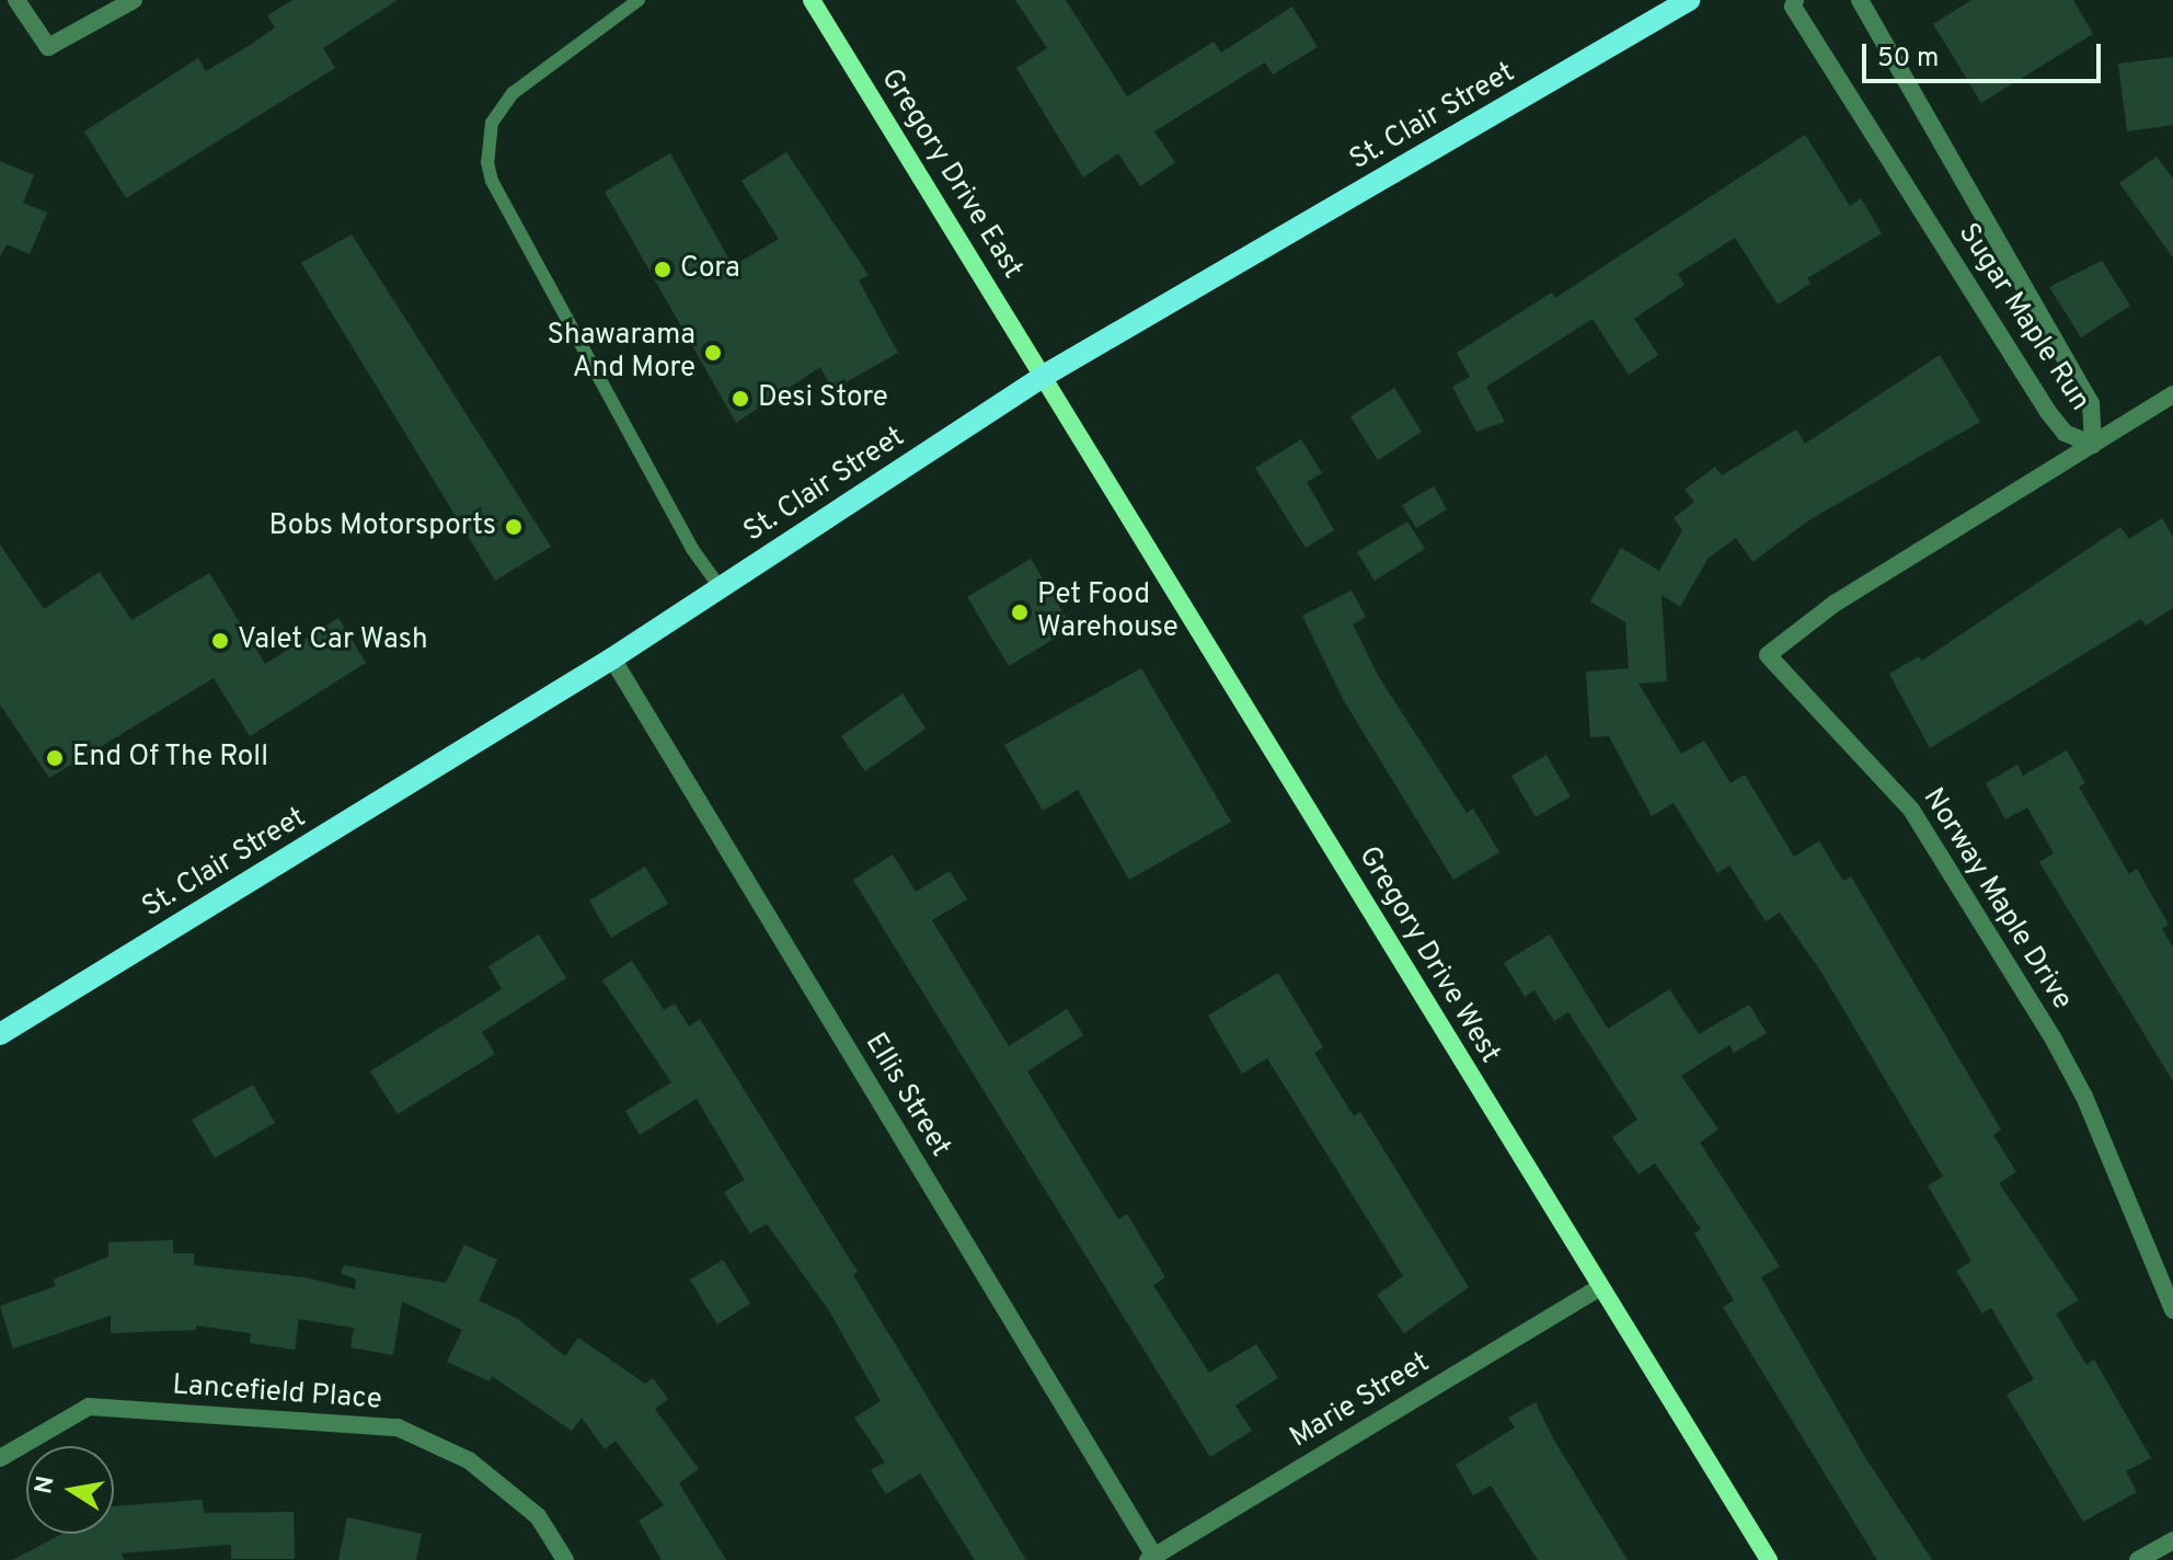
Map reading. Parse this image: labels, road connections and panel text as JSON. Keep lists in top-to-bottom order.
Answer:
{
  "streets": {
    "main road": ["St. Clair Street"],
    "street": [
      "Gregory Drive East",
      "Sugar Maple Run",
      "Norway Maple Drive",
      "Gregory Drive West",
      "Ellis Street",
      "Lancefield Place",
      "Marie Street"
    ]
  },
  "crossings": [
    ["St. Clair Street", "Gregory Drive East"],
    ["St. Clair Street", "Gregory Drive West"],
    ["St. Clair Street", "Ellis Street"],
    ["Gregory Drive East", "Gregory Drive West"],
    ["Sugar Maple Run", "Norway Maple Drive"],
    ["Gregory Drive West", "Marie Street"],
    ["Ellis Street", "Marie Street"]
  ],
  "places": [
    "Cora",
    "Shawarama And More",
    "Desi Store",
    "Bobs Motorsports",
    "Pet Food Warehouse",
    "Valet Car Wash",
    "End Of The Roll"
  ],
  "scale_bar": "50 m",
  "north": "left"
}
